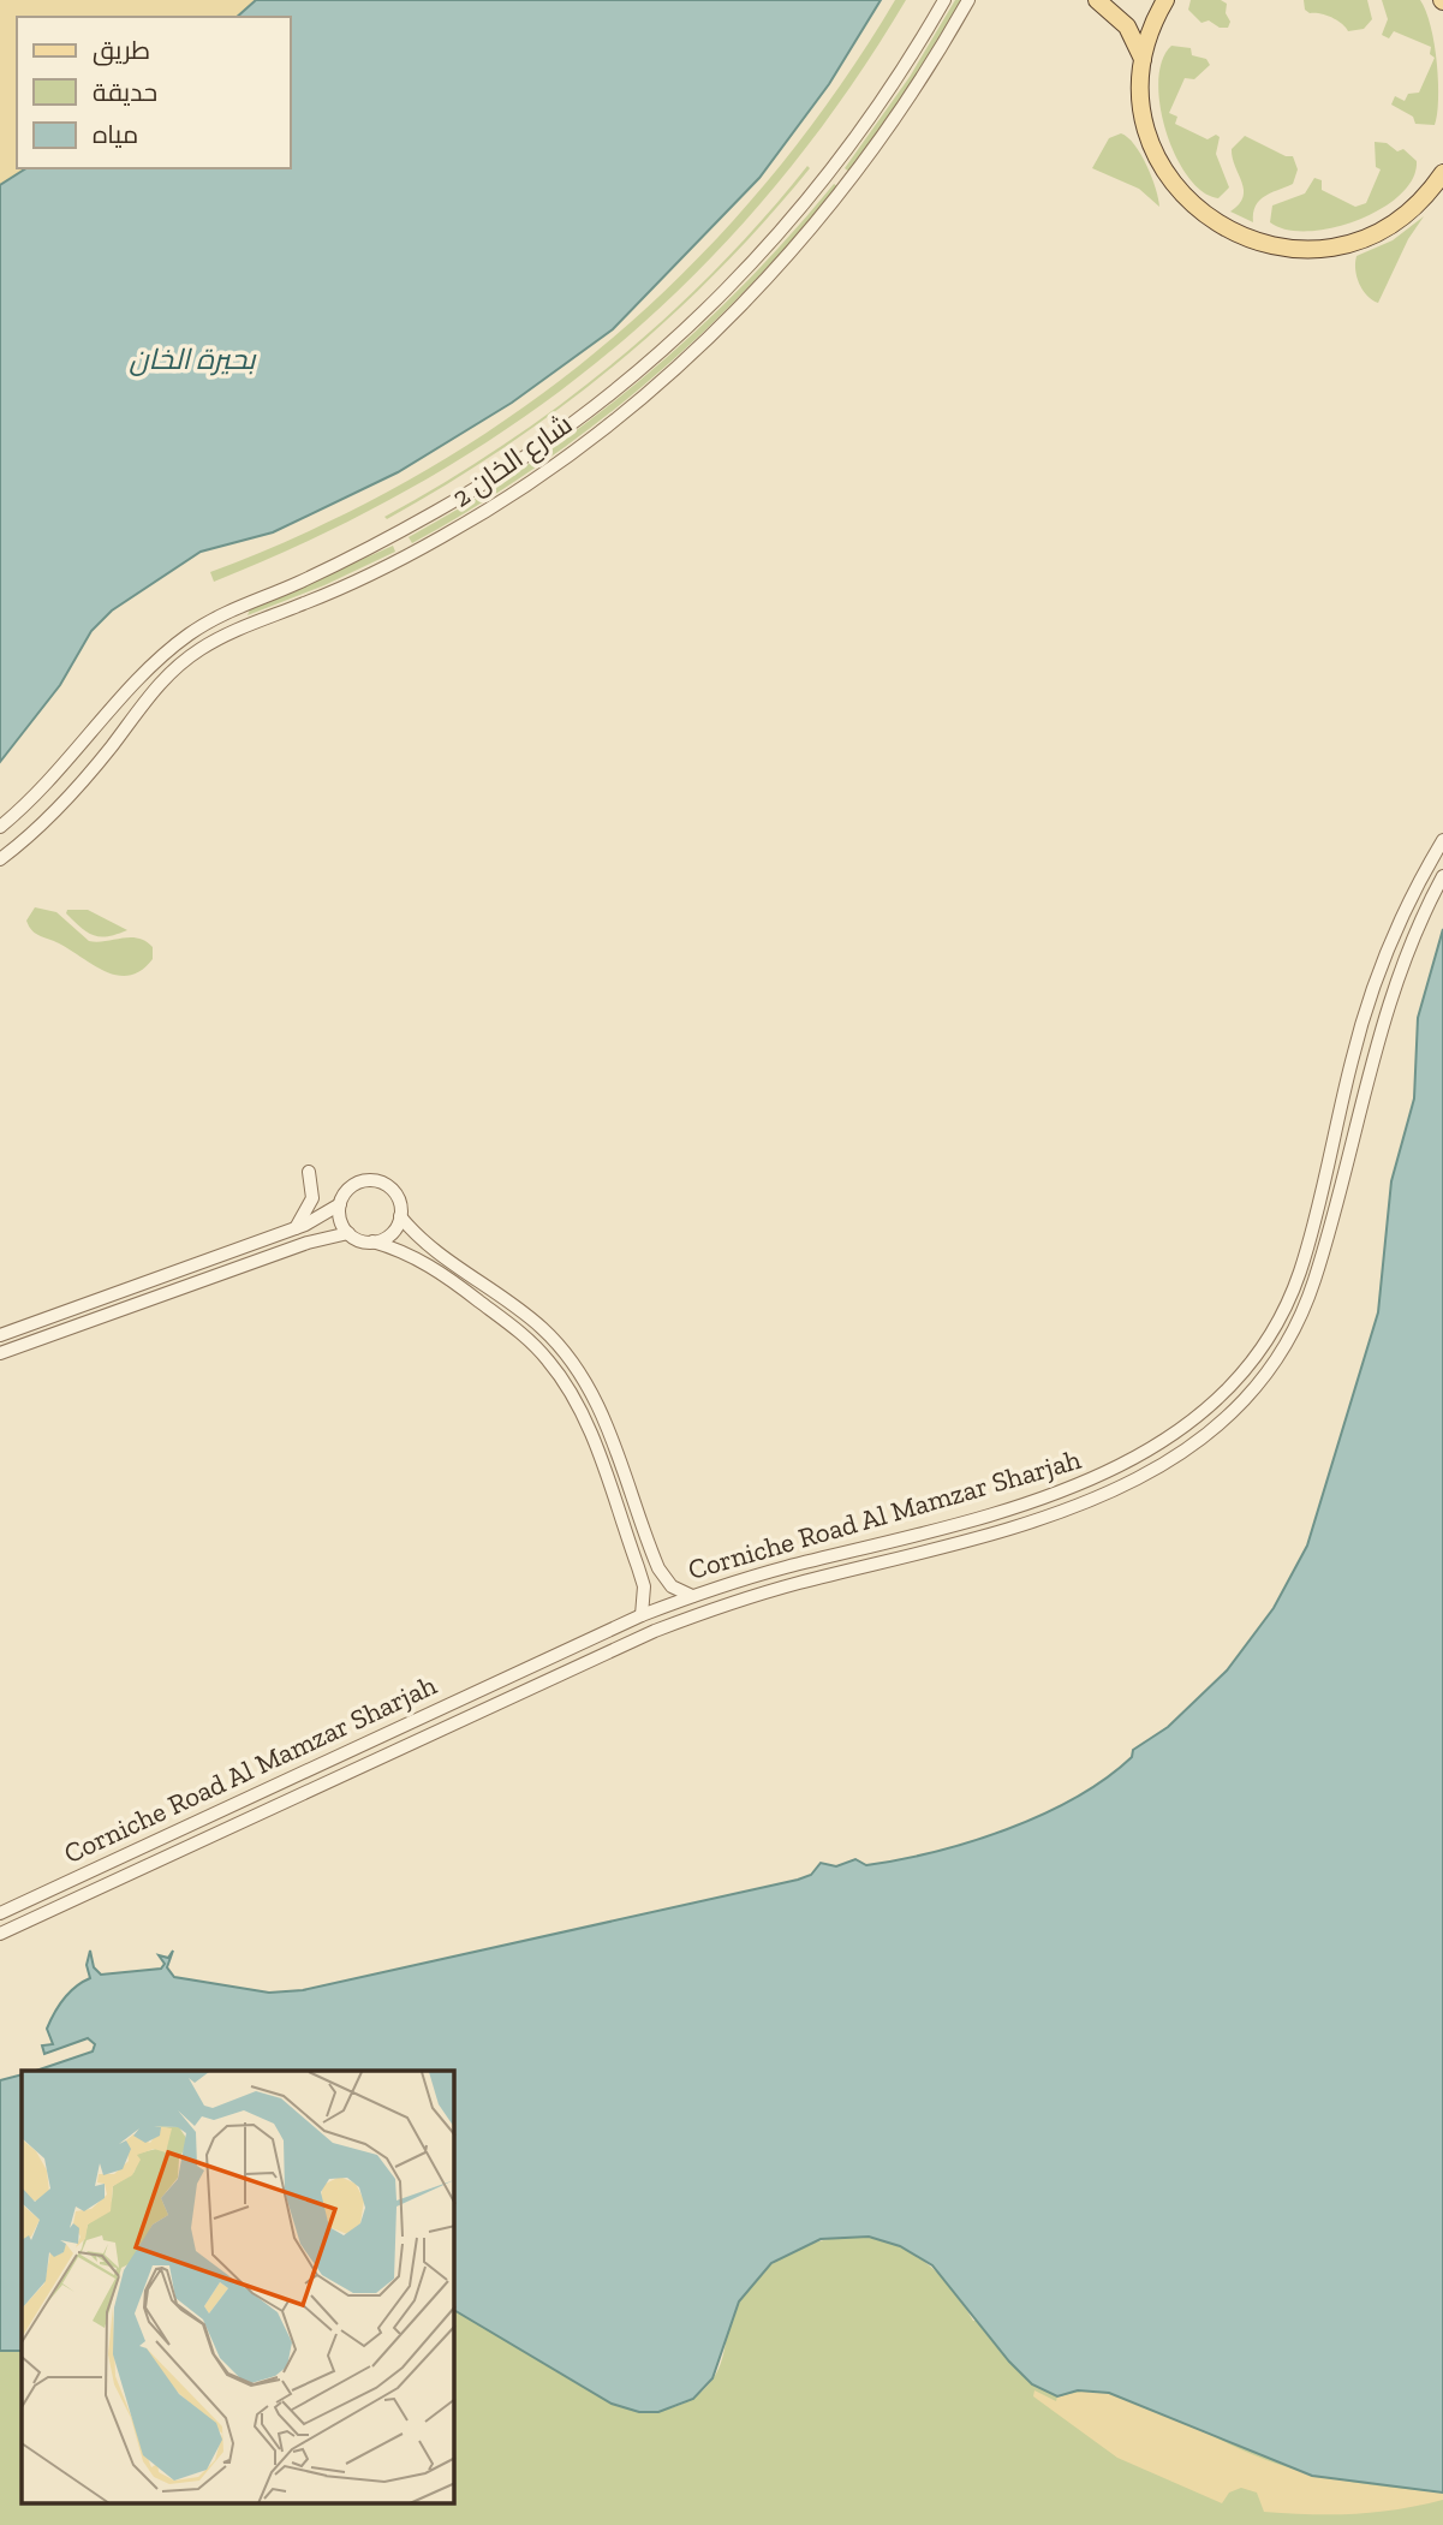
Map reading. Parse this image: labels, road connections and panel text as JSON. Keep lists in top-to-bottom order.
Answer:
{
  "streets": {
    "street": ["شارع الخان 2", "Corniche Road Al Mamzar Sharjah"]
  },
  "water": ["بحيرة الخان"],
  "legend": ["طريق", "حديقة", "مياه"]
}
